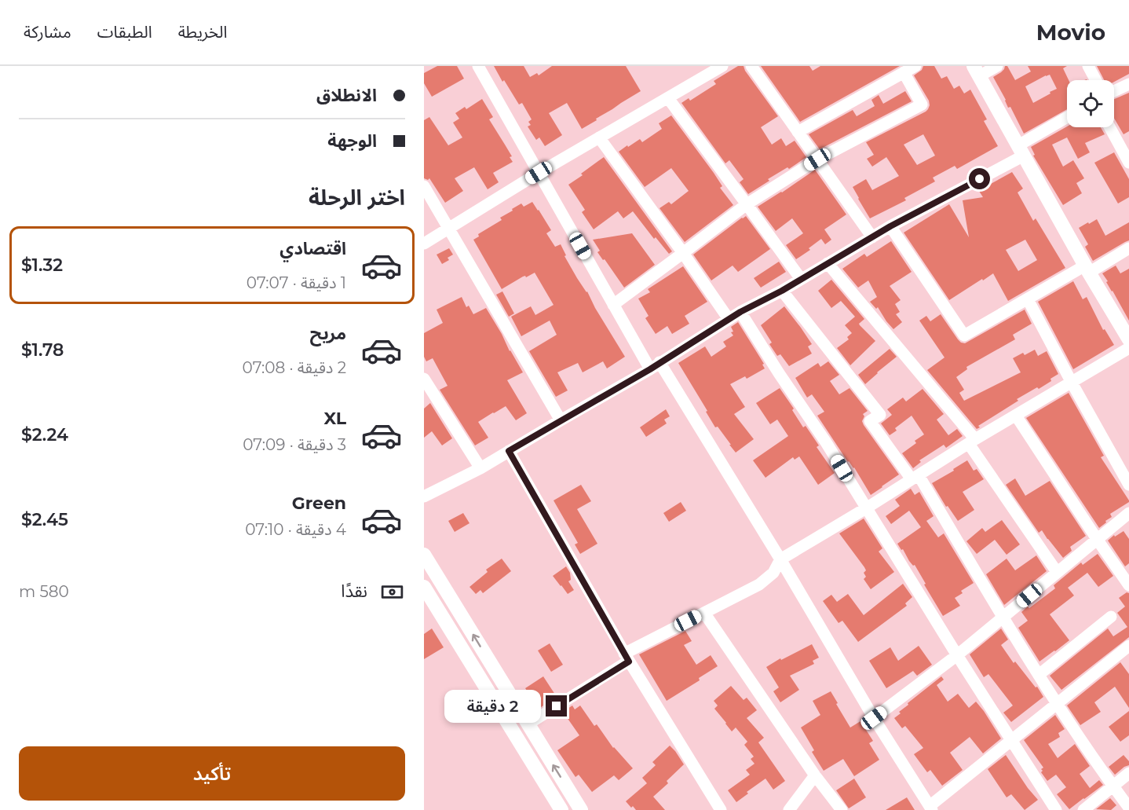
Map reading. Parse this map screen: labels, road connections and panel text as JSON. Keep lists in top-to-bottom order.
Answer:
{
  "page": {
    "header": "Movio",
    "nav": ["الخريطة", "الطبقات", "مشاركة"],
    "banner": ["الانطلاق", "الوجهة"],
    "heading": "اختر الرحلة",
    "list": [
      {
        "name": "اقتصادي",
        "note": "1 دقيقة · 07:07",
        "value": "$1.32"
      },
      {
        "name": "مريح",
        "note": "2 دقيقة · 07:08",
        "value": "$1.78"
      },
      {
        "name": "XL",
        "note": "3 دقيقة · 07:09",
        "value": "$2.24"
      },
      {
        "name": "Green",
        "note": "4 دقيقة · 07:10",
        "value": "$2.45"
      }
    ],
    "pay": ["نقدًا", "580 m"],
    "bubble": "2 دقيقة",
    "buttons": "تأكيد"
  }
}
